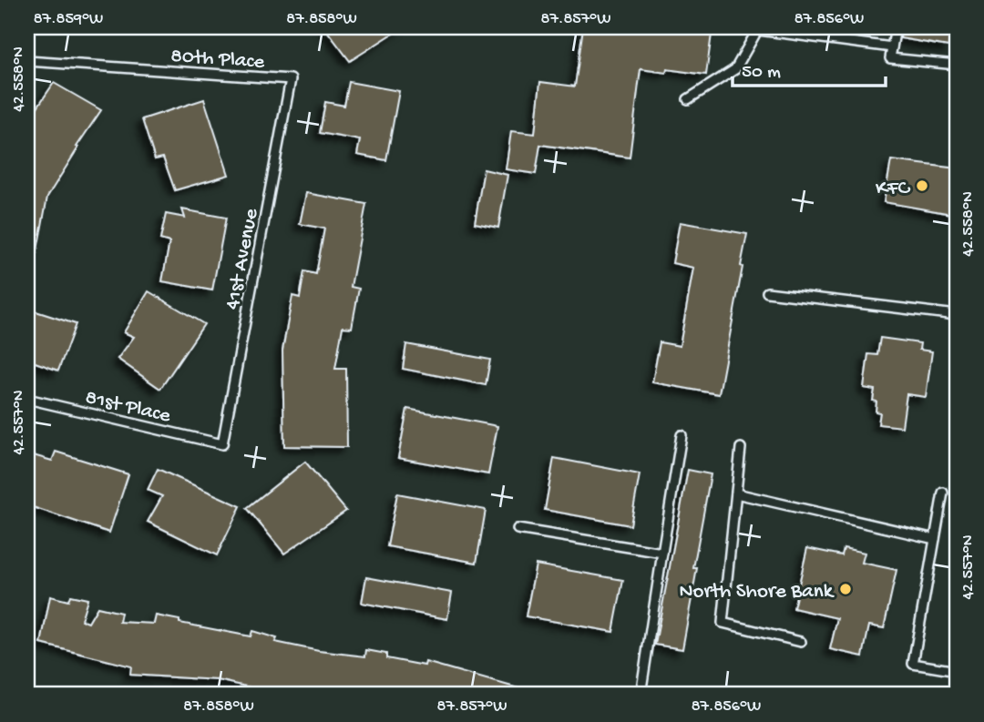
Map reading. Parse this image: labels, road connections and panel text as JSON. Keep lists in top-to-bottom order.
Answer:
{
  "streets": {
    "lane": ["80th Place", "41st Avenue", "81st Place"]
  },
  "crossings": [
    ["80th Place", "41st Avenue"],
    ["41st Avenue", "81st Place"]
  ],
  "places": ["KFC", "North Shore Bank"],
  "scale_bar": "50 m",
  "coordinates": [
    "87.859°W",
    "87.858°W",
    "87.857°W",
    "87.856°W",
    "42.558°N",
    "42.557°N"
  ]
}
